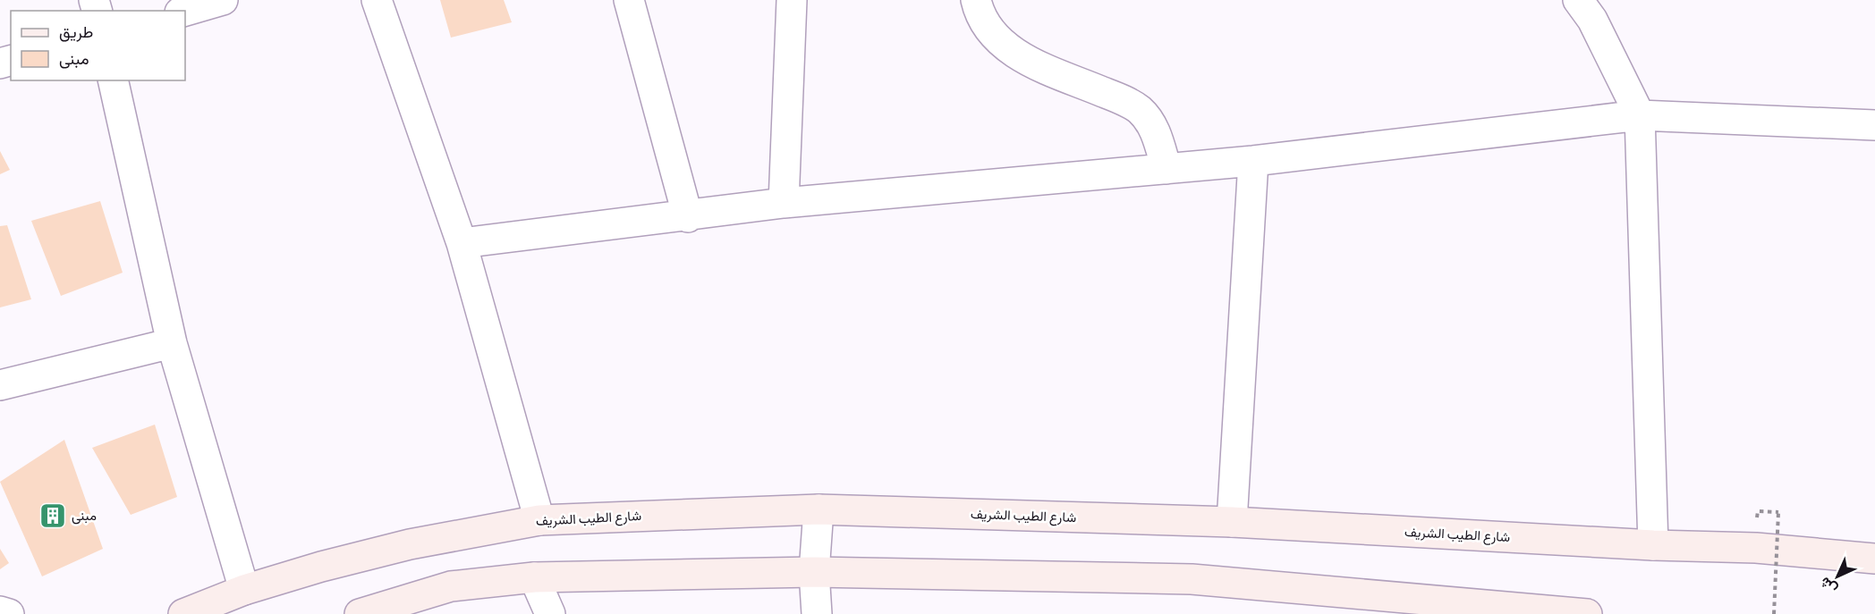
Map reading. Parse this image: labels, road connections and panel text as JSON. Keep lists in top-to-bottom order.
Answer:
{
  "streets": {
    "main road": ["شارع الطيب الشريف"]
  },
  "places": {
    "building": ["مبنى"]
  },
  "legend": ["طريق", "مبنى"],
  "north": "bottom left"
}
